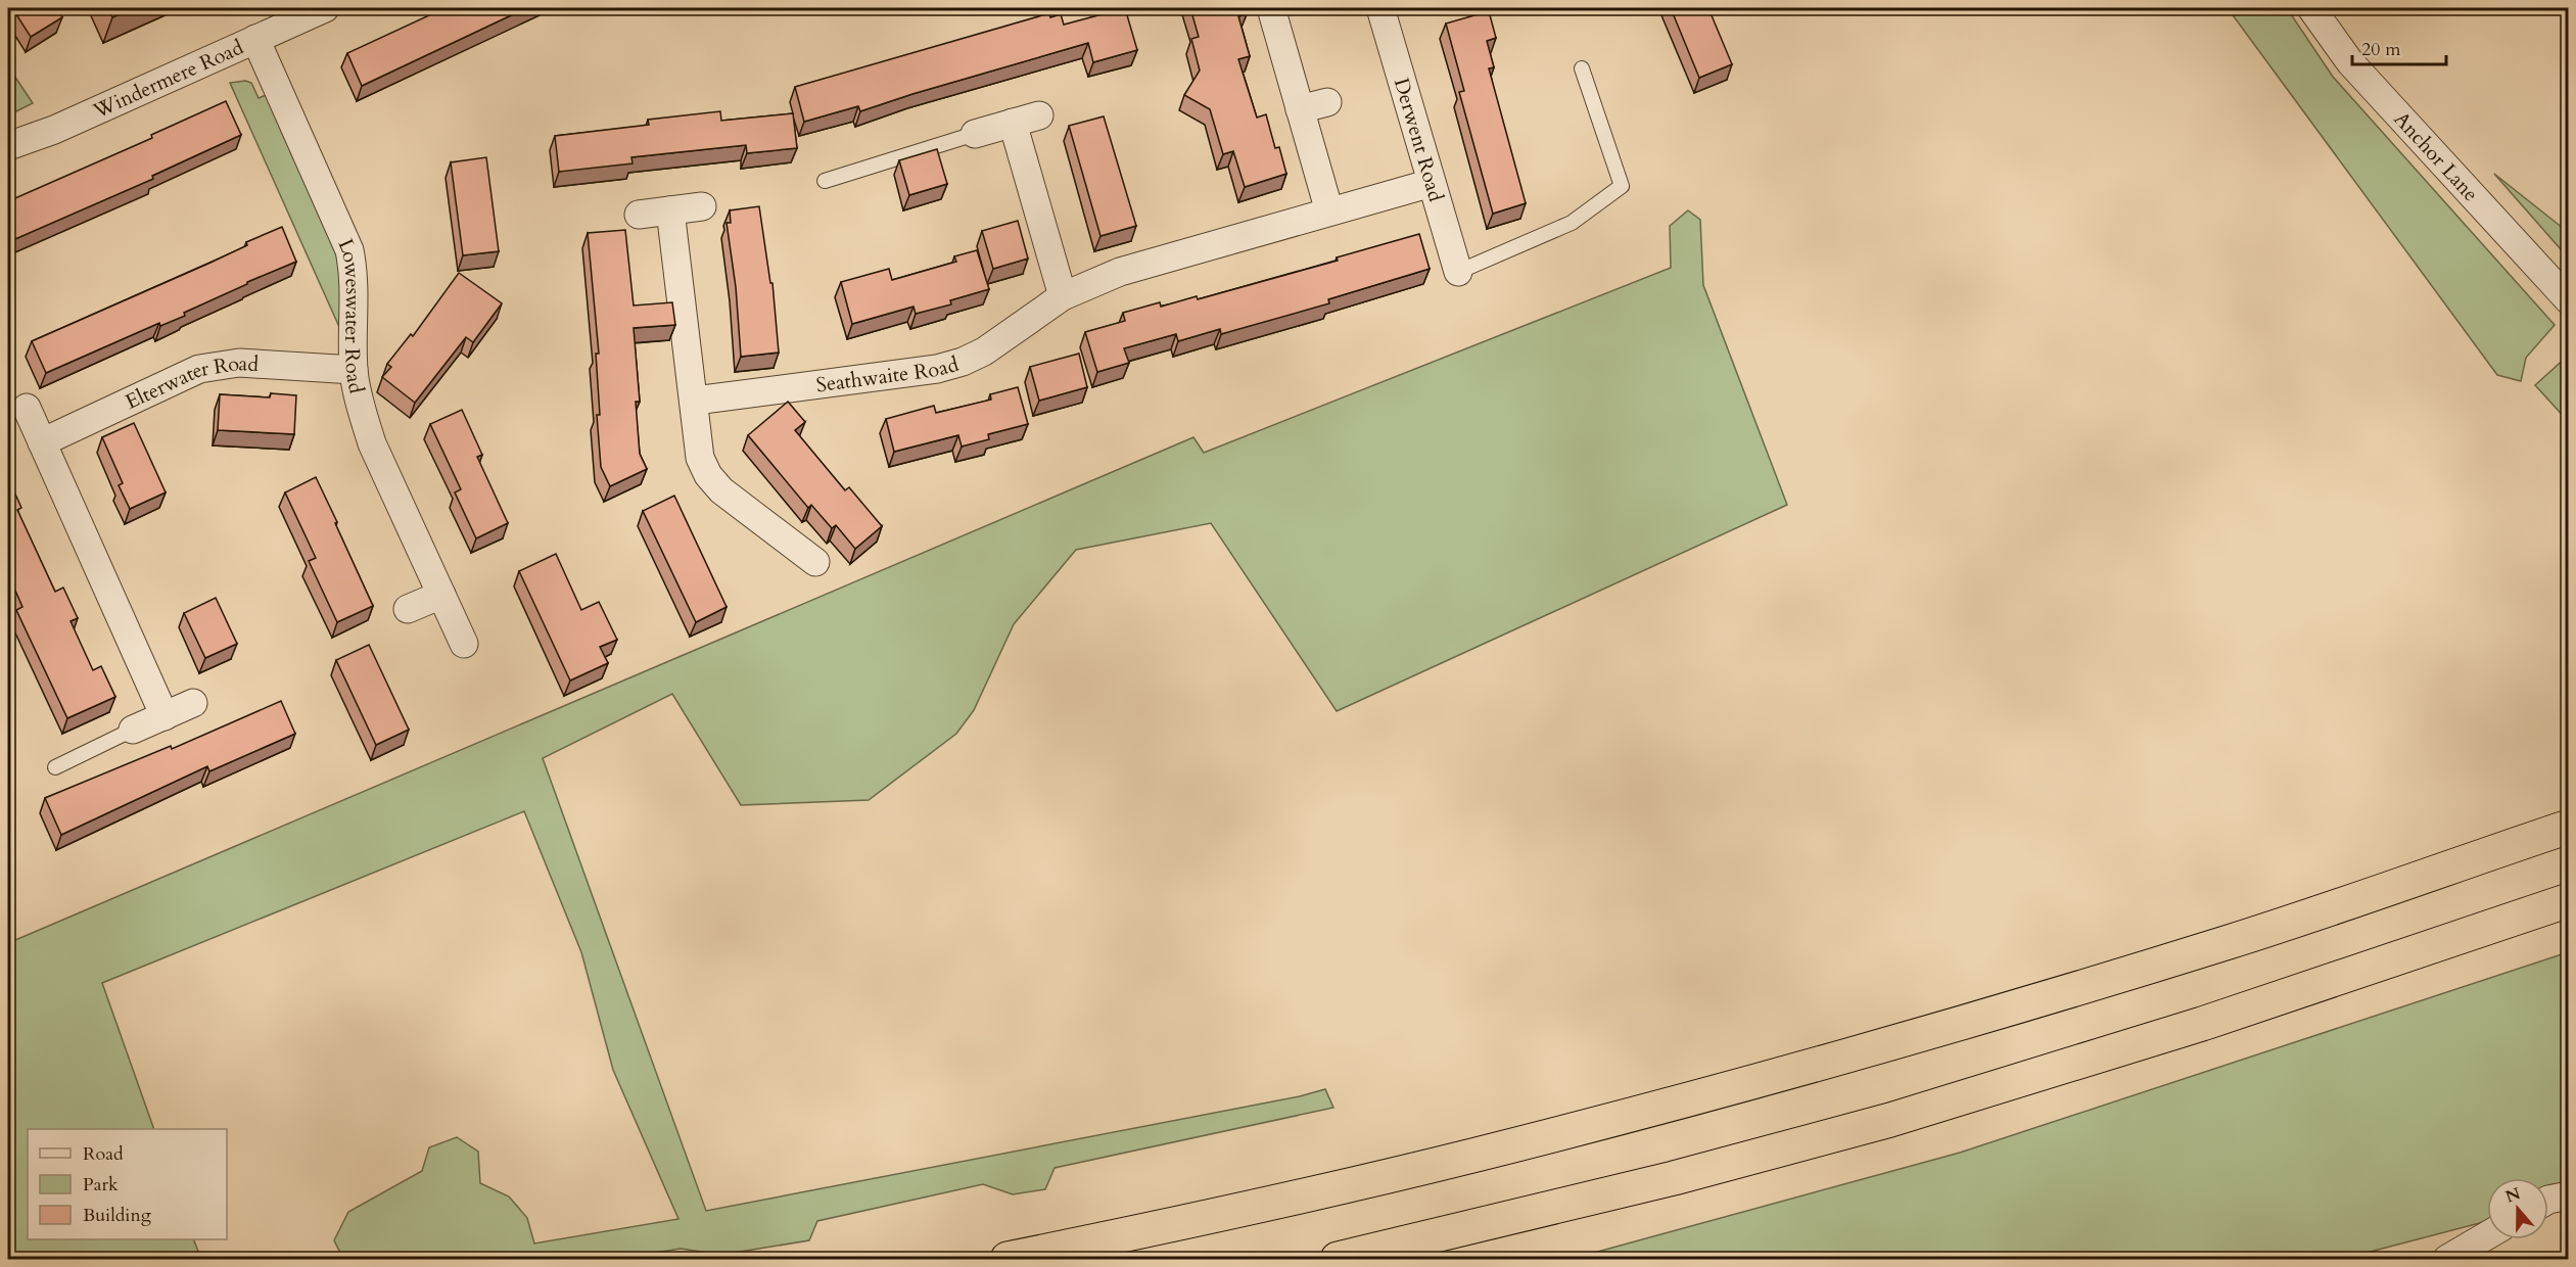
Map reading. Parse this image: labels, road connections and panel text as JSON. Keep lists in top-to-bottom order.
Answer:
{
  "streets": {
    "street": [
      "Windermere Road",
      "Derwent Road",
      "Anchor Lane",
      "Loweswater Road",
      "Seathwaite Road",
      "Elterwater Road"
    ]
  },
  "crossings": [
    ["Windermere Road", "Loweswater Road"],
    ["Derwent Road", "Seathwaite Road"],
    ["Loweswater Road", "Elterwater Road"]
  ],
  "legend": ["Road", "Park", "Building"],
  "scale_bar": "20 m",
  "north": "top"
}
